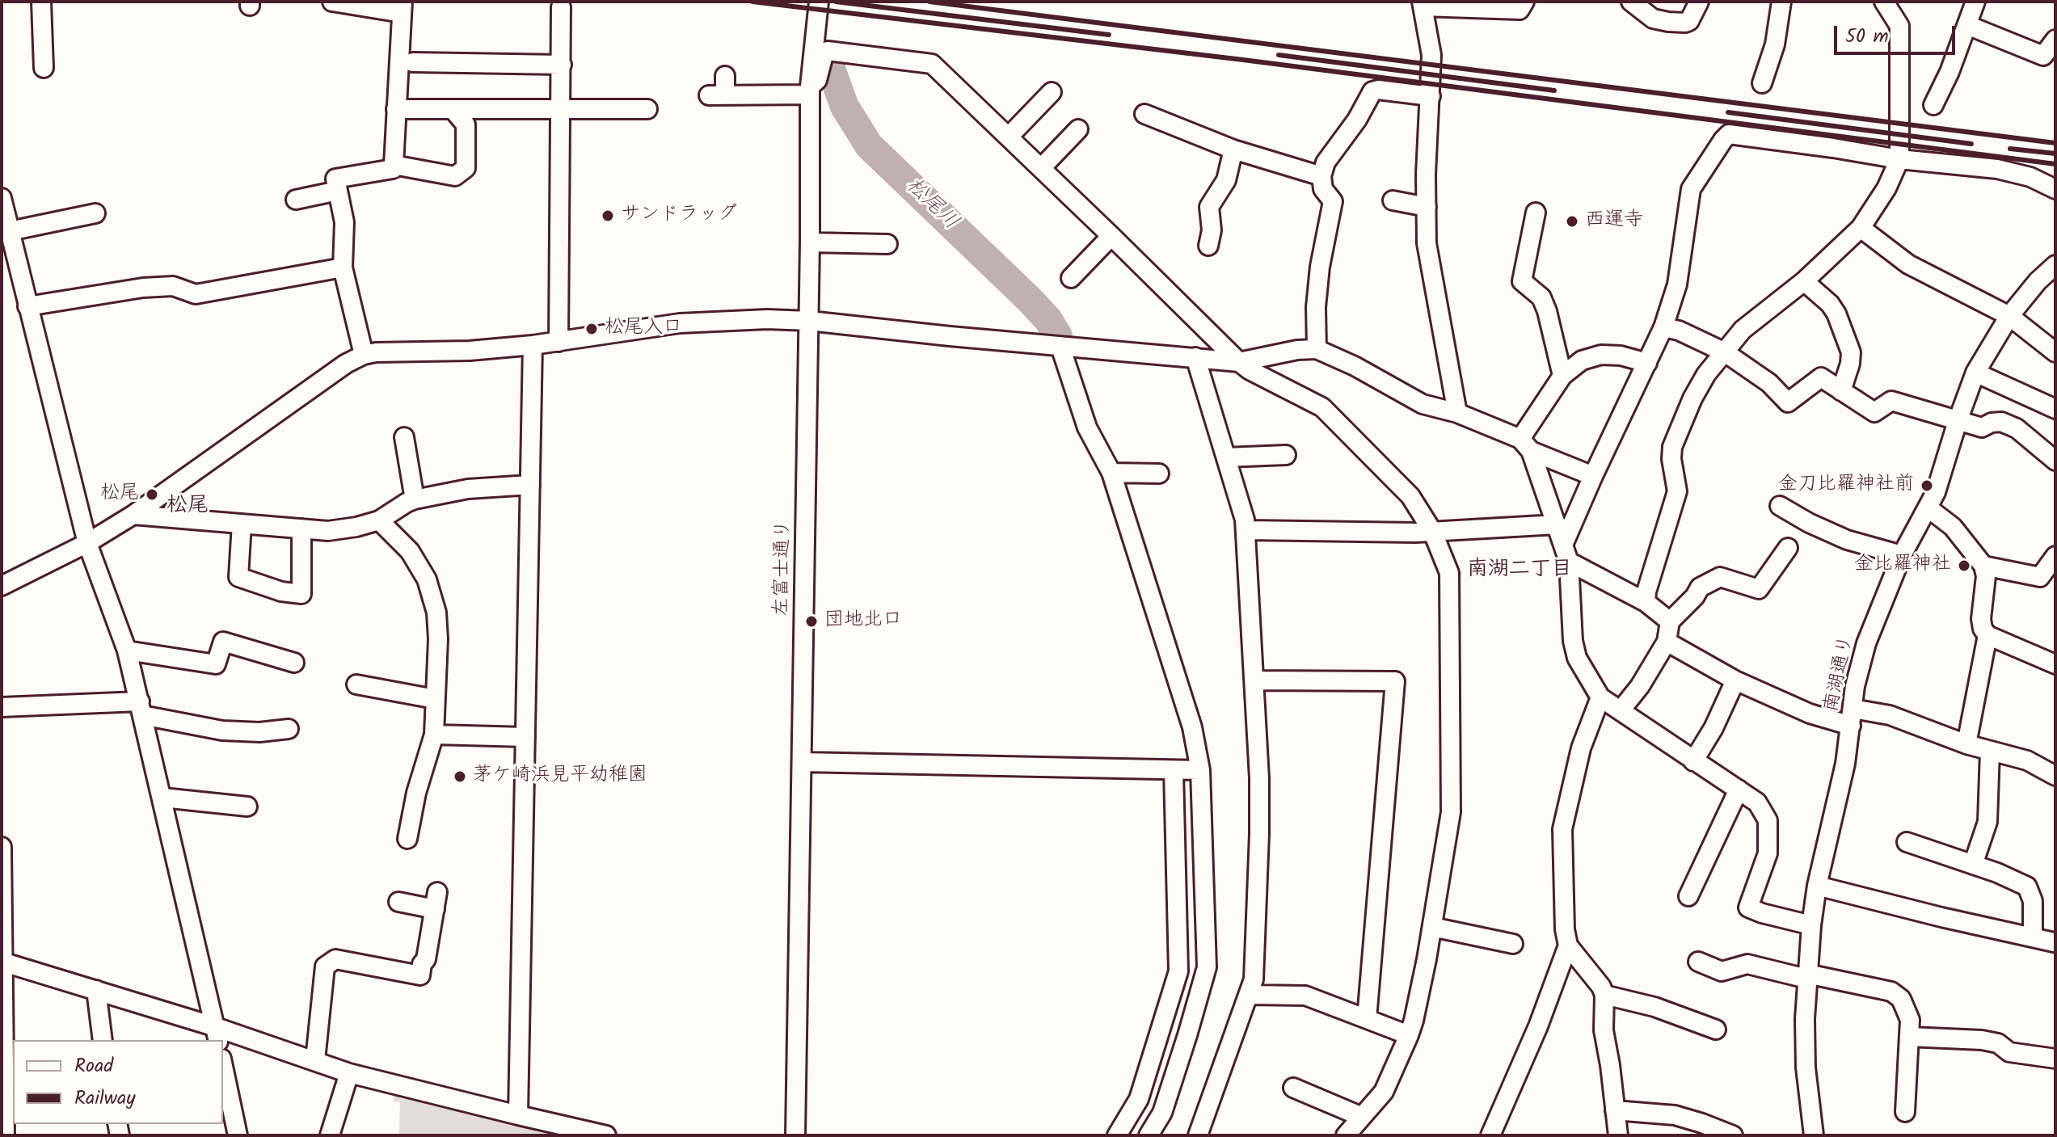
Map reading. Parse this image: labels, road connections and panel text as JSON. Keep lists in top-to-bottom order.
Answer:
{
  "streets": {
    "street": ["左富士通り", "南湖通り"]
  },
  "districts": ["松尾", "南湖二丁目"],
  "water": ["松尾川"],
  "places": [
    "サンドラッグ",
    "西運寺",
    "松尾入口",
    "金刀比羅神社前",
    "松尾",
    "金比羅神社",
    "団地北口",
    "茅ケ崎浜見平幼稚園"
  ],
  "legend": ["Road", "Railway"],
  "scale_bar": "50 m"
}
